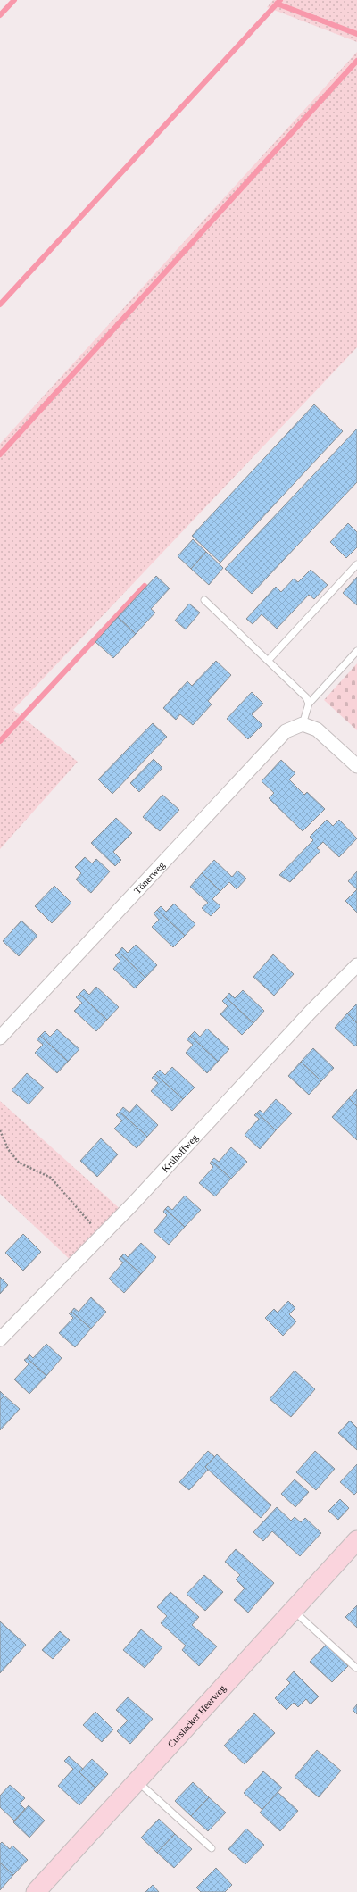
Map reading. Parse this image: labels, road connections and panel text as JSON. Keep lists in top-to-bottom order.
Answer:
{
  "streets": {
    "main road": ["Curslacker Heerweg"],
    "street": ["Tönerweg", "Krühoffweg"]
  }
}
